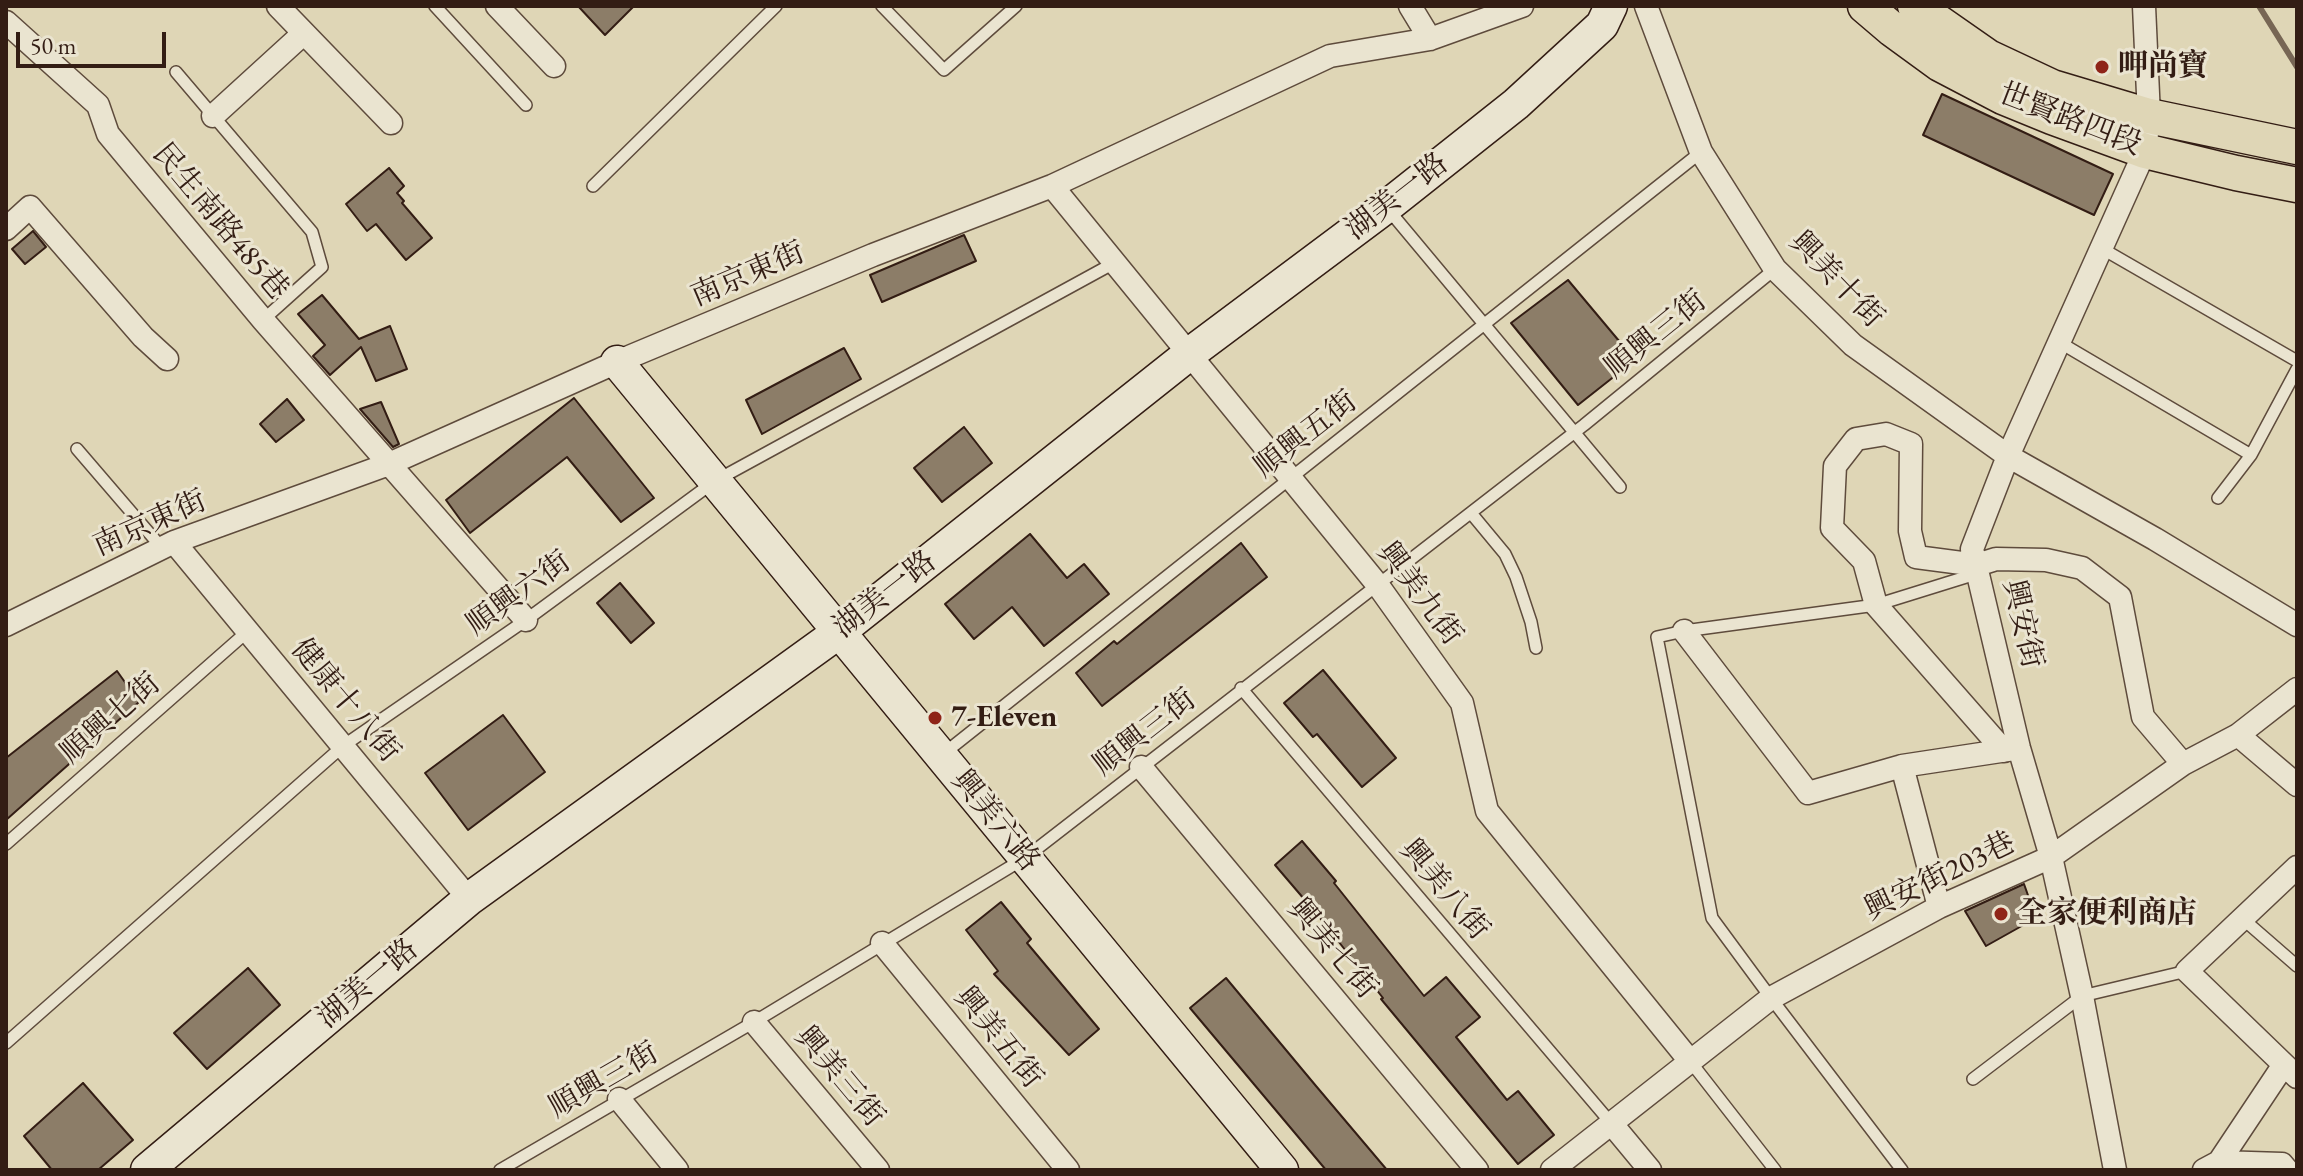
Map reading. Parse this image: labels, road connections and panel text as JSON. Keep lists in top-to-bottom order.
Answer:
{
  "streets": {
    "main road": ["世賢路四段"],
    "street": [
      "湖美一路",
      "民生南路485巷",
      "南京東街",
      "興美十街",
      "興美九街",
      "興安街",
      "健康十八街",
      "興美六路",
      "興安街203巷",
      "興美七街",
      "興美五街",
      "興美三街"
    ],
    "lane": [
      "順興三街",
      "順興五街",
      "順興六街",
      "順興七街",
      "興美八街"
    ]
  },
  "crossings": [
    ["世賢路四段", "興安街"],
    ["湖美一路", "興美九街"],
    ["湖美一路", "健康十八街"],
    ["湖美一路", "興美六路"],
    ["民生南路485巷", "南京東街"],
    ["民生南路485巷", "順興六街"],
    ["南京東街", "興美九街"],
    ["南京東街", "健康十八街"],
    ["南京東街", "興美六路"],
    ["興美十街", "順興三街"],
    ["興美十街", "順興五街"],
    ["興美十街", "興安街"],
    ["順興三街", "興美九街"],
    ["順興三街", "興美六路"],
    ["順興三街", "興美八街"],
    ["順興三街", "興美七街"],
    ["順興三街", "興美五街"],
    ["順興三街", "興美三街"],
    ["順興五街", "興美九街"],
    ["順興五街", "興美六路"],
    ["順興六街", "興美九街"],
    ["順興六街", "健康十八街"],
    ["順興六街", "興美六路"],
    ["興美九街", "興安街203巷"],
    ["興安街", "興安街203巷"],
    ["健康十八街", "順興七街"],
    ["興安街203巷", "興美八街"]
  ],
  "places": ["呷尚寶", "7-Eleven", "全家便利商店"],
  "scale_bar": "50 m"
}
